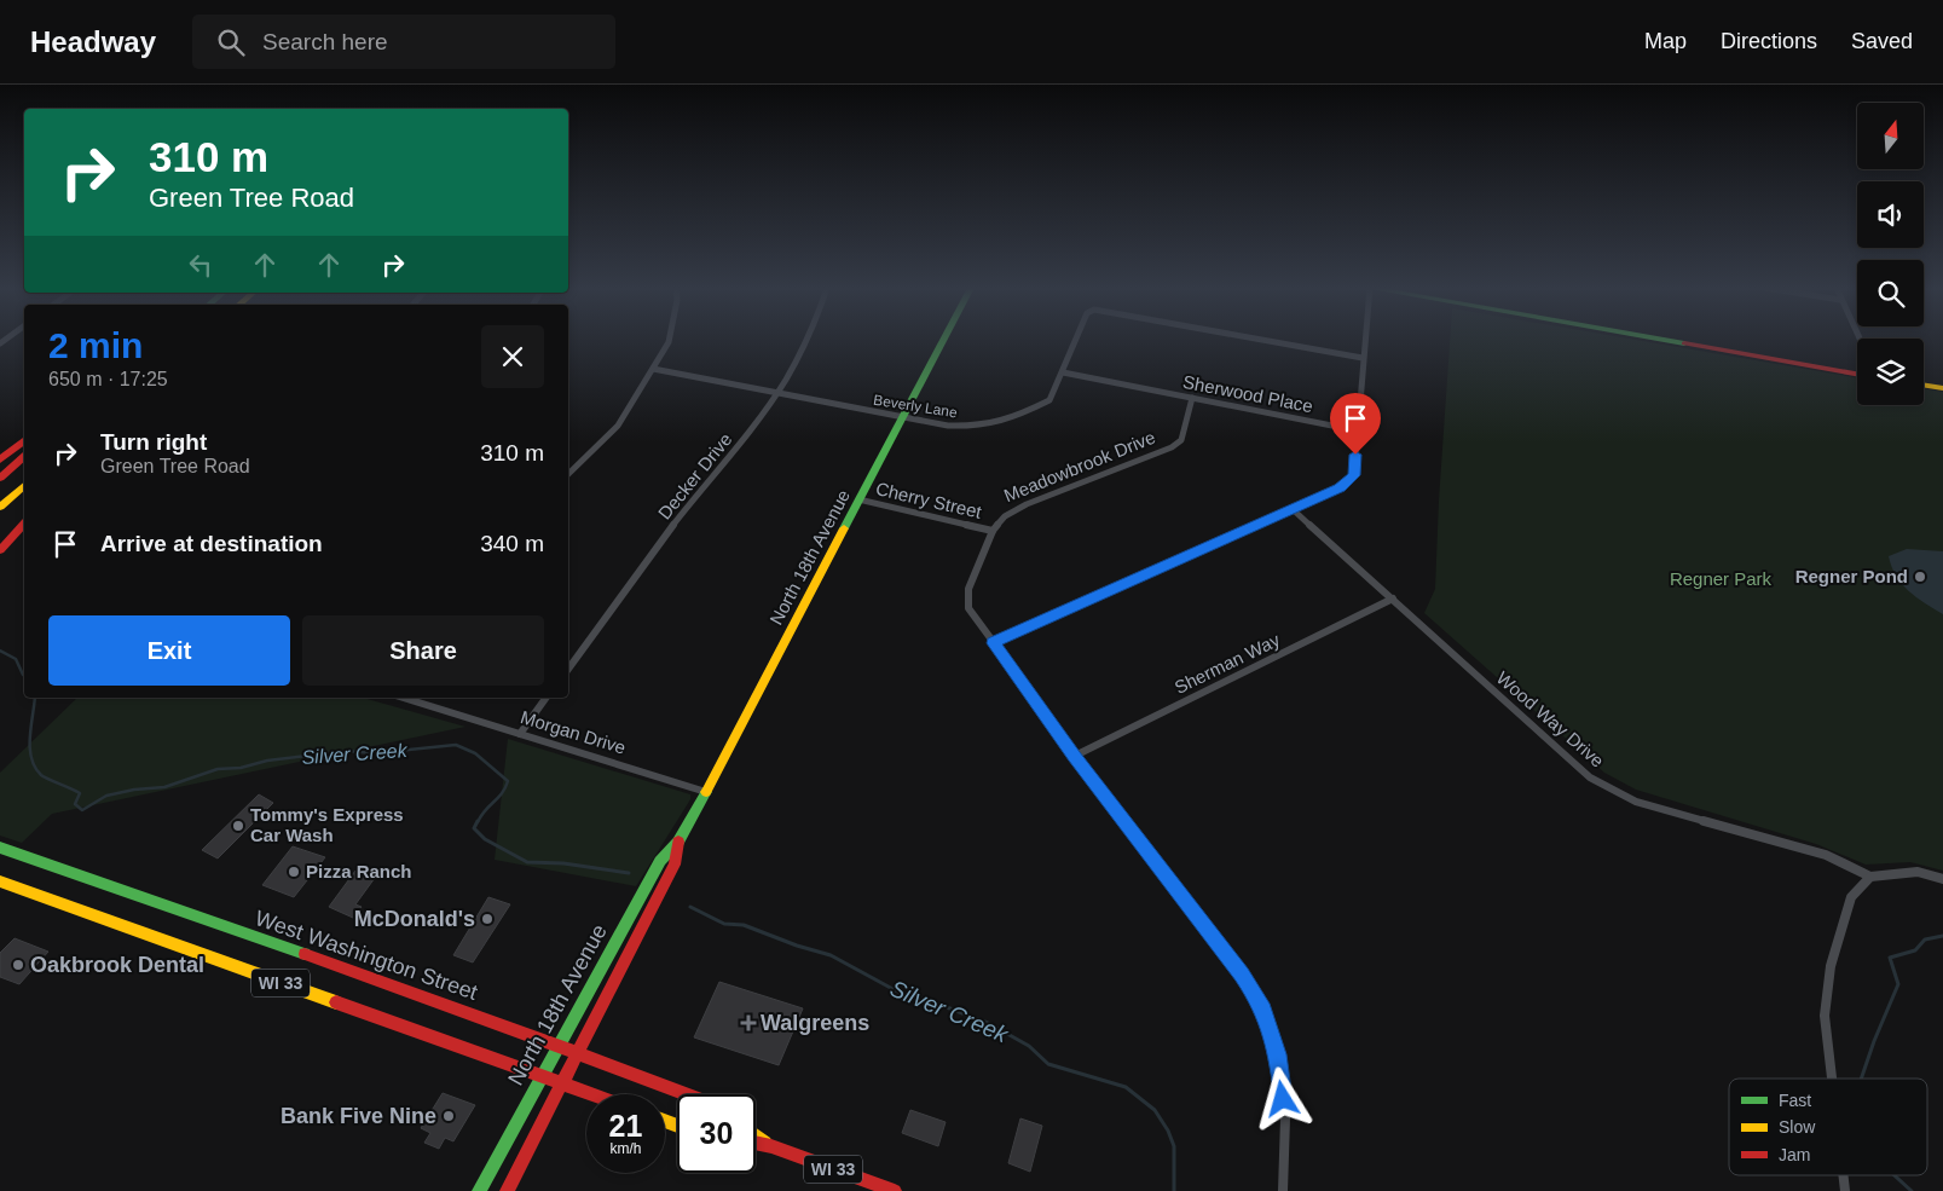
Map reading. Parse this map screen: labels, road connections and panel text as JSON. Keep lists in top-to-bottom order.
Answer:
{
  "streets": {
    "main road": ["North 18th Avenue", "West Washington Street", "WI 33"],
    "street": [
      "Sherwood Place",
      "Beverly Lane",
      "Meadowbrook Drive",
      "Decker Drive",
      "Cherry Street",
      "Sherman Way",
      "Wood Way Drive",
      "Morgan Drive"
    ]
  },
  "crossings": [
    ["Sherwood Place", "Beverly Lane"],
    ["Sherwood Place", "Meadowbrook Drive"],
    ["Beverly Lane", "Decker Drive"],
    ["Beverly Lane", "North 18th Avenue"],
    ["Meadowbrook Drive", "Cherry Street"],
    ["Meadowbrook Drive", "Sherman Way"],
    ["Cherry Street", "North 18th Avenue"],
    ["North 18th Avenue", "Morgan Drive"],
    ["North 18th Avenue", "West Washington Street"],
    ["North 18th Avenue", "WI 33"],
    ["Sherman Way", "Wood Way Drive"]
  ],
  "water": ["Silver Creek"],
  "parks": ["Regner Park"],
  "places": {
    "other": [
      "Regner Pond",
      "Tommy's Express Car Wash",
      "Pizza Ranch",
      "McDonald's",
      "Oakbrook Dental",
      "Bank Five Nine"
    ],
    "health": ["Walgreens"]
  },
  "legend": ["Fast", "Slow", "Jam"],
  "north": "top",
  "page": {
    "header": "Headway",
    "search": "Search here",
    "nav": ["Map", "Directions", "Saved"],
    "turn": ["310 m", "Green Tree Road"],
    "heading": ["2 min", "650 m · 17:25"],
    "list": [
      {
        "name": "Turn right",
        "note": "Green Tree Road",
        "value": "310 m"
      },
      {
        "name": "Arrive at destination",
        "value": "340 m"
      }
    ],
    "buttons": ["Exit", "Share"],
    "speed": "21 km/h",
    "limit": "30"
  }
}
